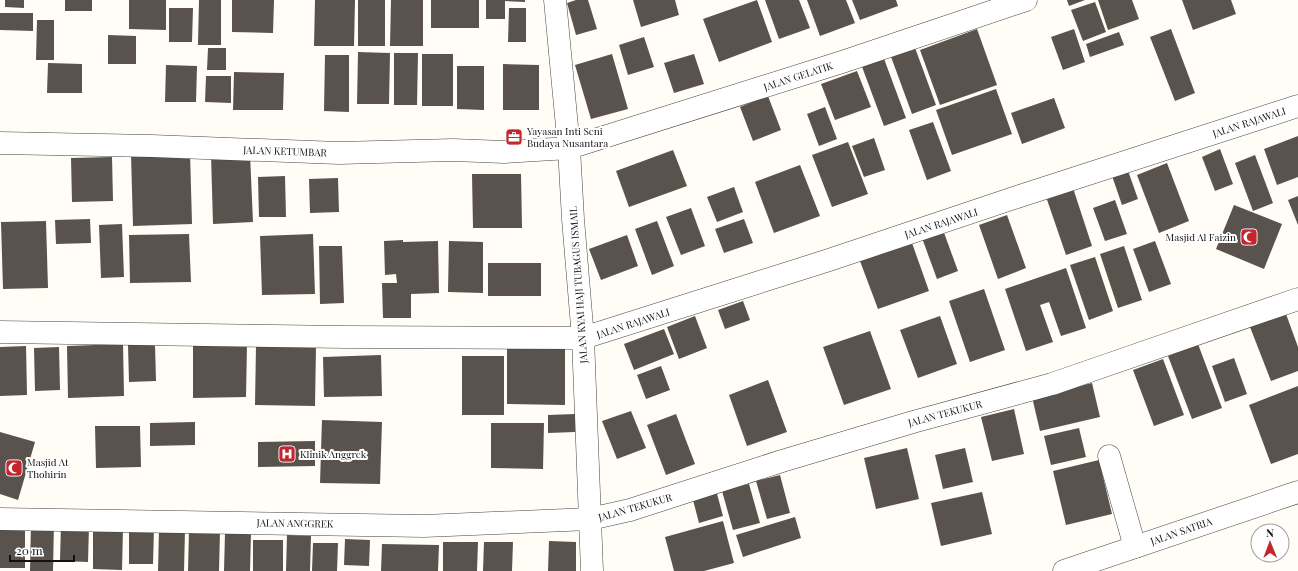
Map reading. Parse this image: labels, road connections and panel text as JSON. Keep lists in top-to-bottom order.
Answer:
{
  "streets": {
    "street": [
      "JALAN GELATIK",
      "JALAN RAJAWALI",
      "JALAN KETUMBAR",
      "JALAN KYAI HAJI TUBAGUS ISMAIL",
      "JALAN TEKUKUR",
      "JALAN ANGGREK",
      "JALAN SATRIA"
    ]
  },
  "crossings": [
    ["JALAN GELATIK", "JALAN KETUMBAR"],
    ["JALAN GELATIK", "JALAN KYAI HAJI TUBAGUS ISMAIL"],
    ["JALAN RAJAWALI", "JALAN KYAI HAJI TUBAGUS ISMAIL"],
    ["JALAN KETUMBAR", "JALAN KYAI HAJI TUBAGUS ISMAIL"],
    ["JALAN KYAI HAJI TUBAGUS ISMAIL", "JALAN TEKUKUR"],
    ["JALAN KYAI HAJI TUBAGUS ISMAIL", "JALAN ANGGREK"],
    ["JALAN TEKUKUR", "JALAN ANGGREK"]
  ],
  "places": {
    "office": ["Yayasan Inti Seni Budaya Nusantara"],
    "mosque": ["Masjid Al Faizin", "Masjid At Thohirin"],
    "hospital": ["Klinik Anggrek"]
  },
  "scale_bar": "20 m",
  "north": "top"
}
